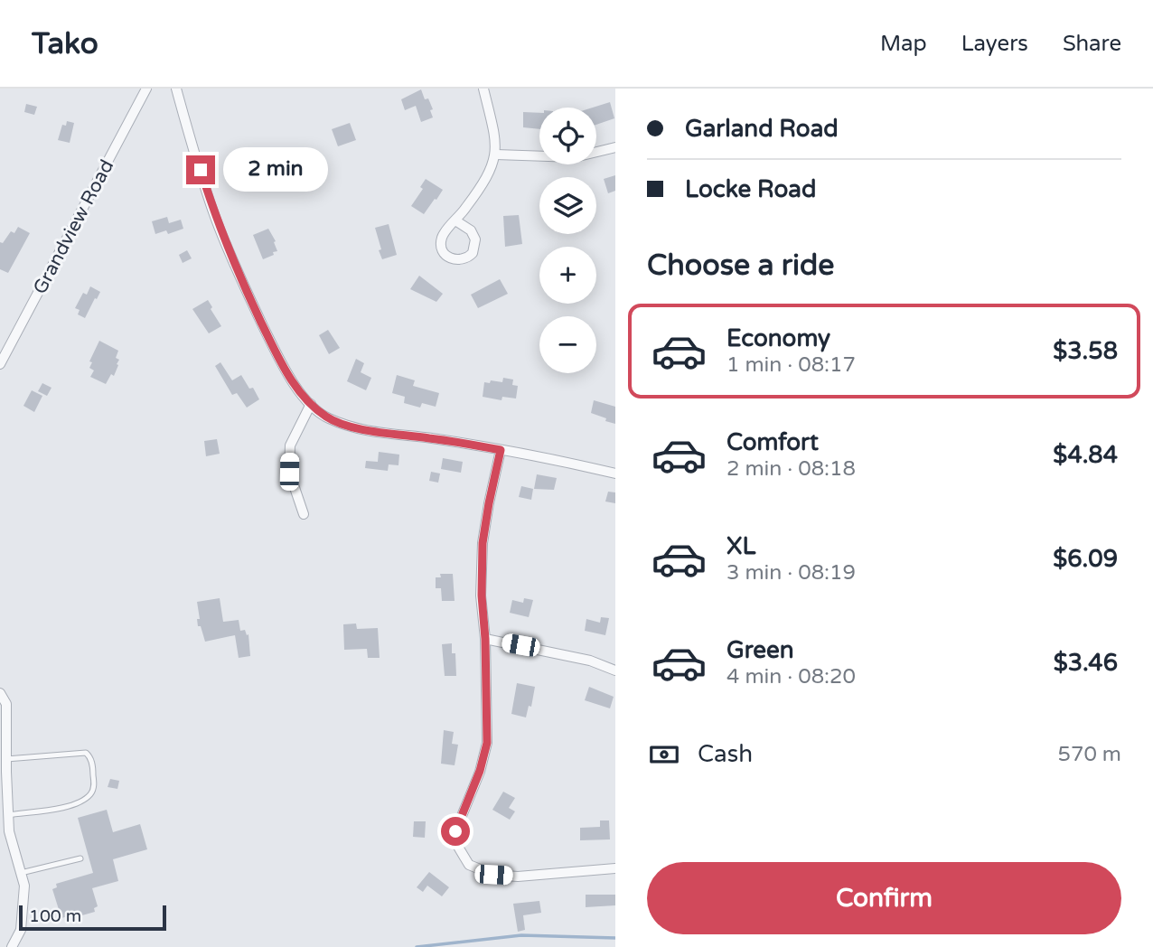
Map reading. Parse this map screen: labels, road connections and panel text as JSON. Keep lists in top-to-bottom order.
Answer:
{
  "streets": {
    "street": ["Grandview Road"]
  },
  "scale_bar": "100 m",
  "page": {
    "header": "Tako",
    "nav": ["Map", "Layers", "Share"],
    "banner": ["Garland Road", "Locke Road"],
    "map_buttons": ["+", "−"],
    "bubble": "2 min",
    "heading": "Choose a ride",
    "list": [
      {
        "name": "Economy",
        "note": "1 min · 08:17",
        "value": "$3.58"
      },
      {
        "name": "Comfort",
        "note": "2 min · 08:18",
        "value": "$4.84"
      },
      {
        "name": "XL",
        "note": "3 min · 08:19",
        "value": "$6.09"
      },
      {
        "name": "Green",
        "note": "4 min · 08:20",
        "value": "$3.46"
      }
    ],
    "pay": ["Cash", "570 m"],
    "buttons": "Confirm",
    "scale": "100 m"
  }
}
